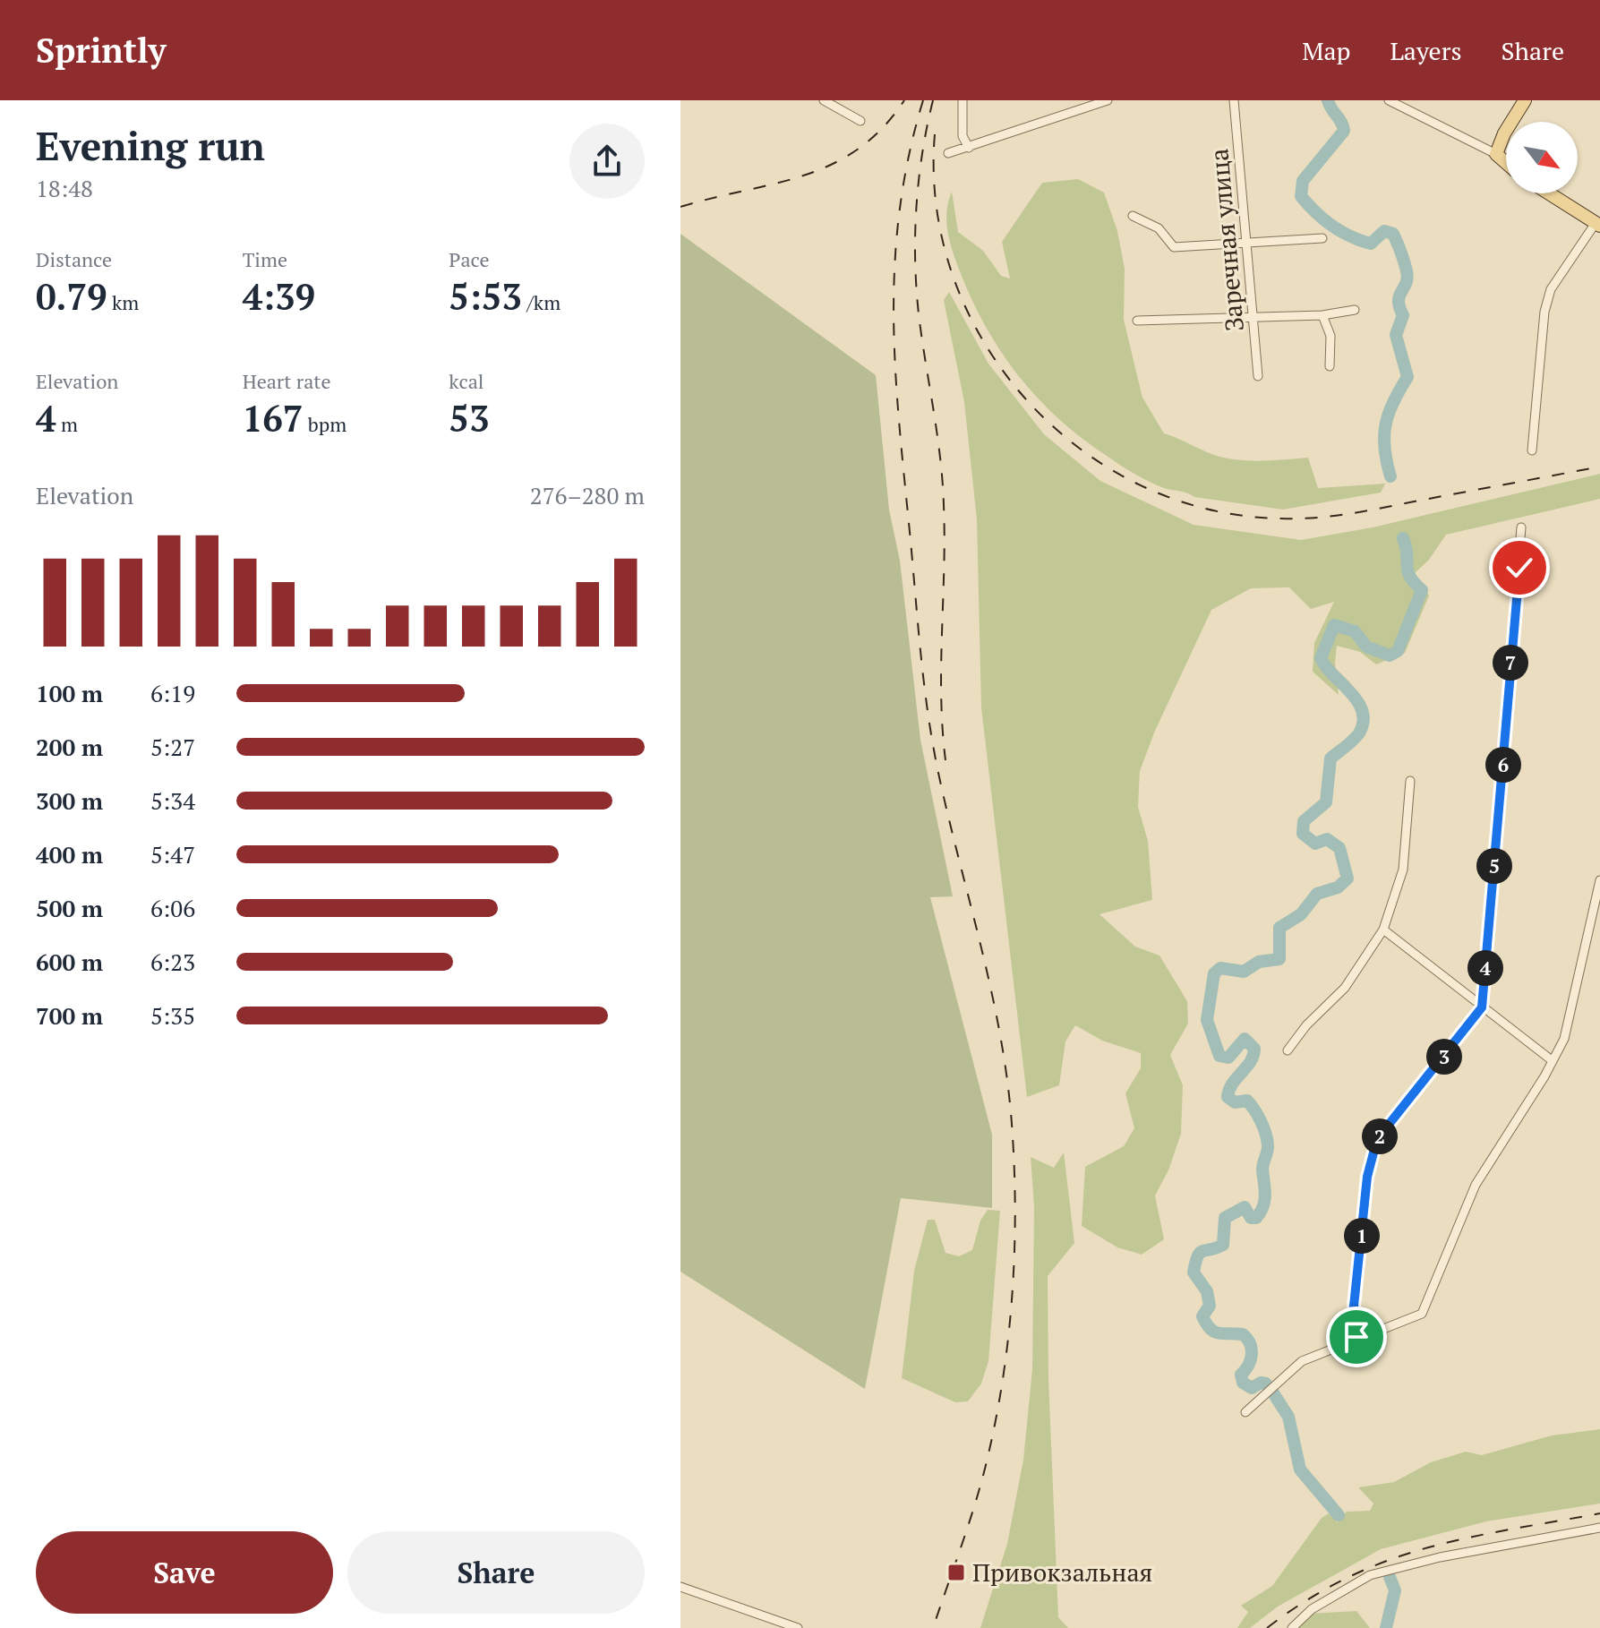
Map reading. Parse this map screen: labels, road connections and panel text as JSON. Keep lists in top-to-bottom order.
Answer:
{
  "streets": {
    "street": ["Заречная улица"]
  },
  "places": {
    "transit": ["Привокзальная"]
  },
  "north": "bottom right",
  "page": {
    "header": "Sprintly",
    "nav": ["Map", "Layers", "Share"],
    "heading": ["Evening run", "18:48"],
    "stats": [
      ["Distance", "0.79 km"],
      ["Time", "4:39"],
      ["Pace", "5:53 /km"],
      ["Elevation", "4 m"],
      ["Heart rate", "167 bpm"],
      ["kcal", "53"]
    ],
    "chart": ["Elevation", "276–280 m"],
    "pins": [
      "7",
      "6",
      "5",
      "4",
      "3",
      "2",
      "1"
    ],
    "list": [
      {
        "name": "100 m",
        "note": "6:19"
      },
      {
        "name": "200 m",
        "note": "5:27"
      },
      {
        "name": "300 m",
        "note": "5:34"
      },
      {
        "name": "400 m",
        "note": "5:47"
      },
      {
        "name": "500 m",
        "note": "6:06"
      },
      {
        "name": "600 m",
        "note": "6:23"
      },
      {
        "name": "700 m",
        "note": "5:35"
      }
    ],
    "buttons": ["Save", "Share"]
  }
}
